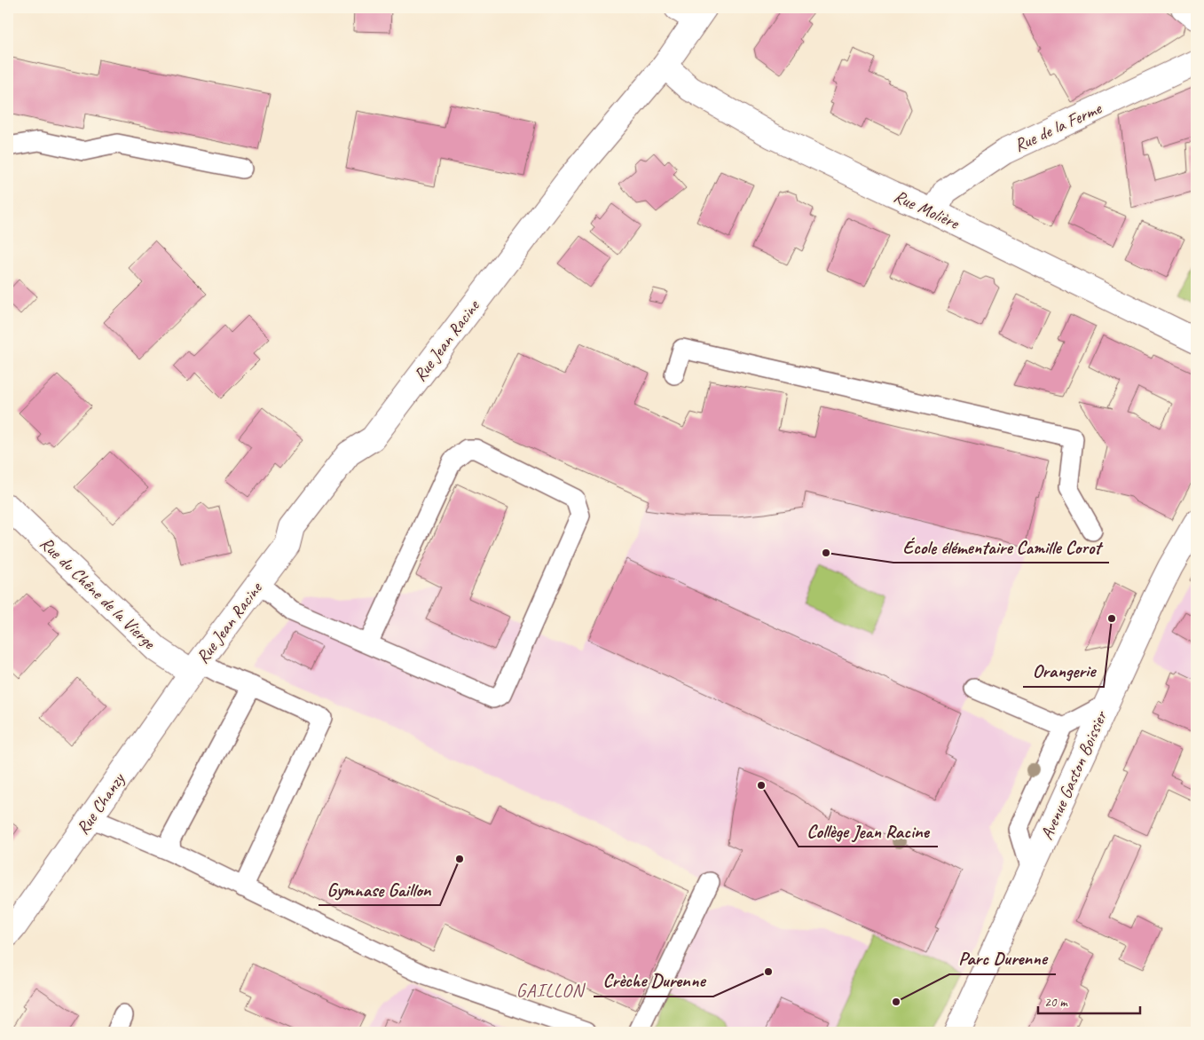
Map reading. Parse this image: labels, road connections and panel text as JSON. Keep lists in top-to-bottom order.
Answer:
{
  "streets": {
    "street": [
      "Rue de la Ferme",
      "Rue Molière",
      "Rue Jean Racine",
      "Rue du Chêne de la Vierge",
      "Avenue Gaston Boissier",
      "Rue Chanzy"
    ]
  },
  "crossings": [
    ["Rue de la Ferme", "Rue Molière"],
    ["Rue Molière", "Rue Jean Racine"],
    ["Rue Jean Racine", "Rue du Chêne de la Vierge"],
    ["Rue Jean Racine", "Rue Chanzy"],
    ["Rue du Chêne de la Vierge", "Rue Chanzy"]
  ],
  "districts": ["GAILLON"],
  "places": [
    "École élémentaire Camille Corot",
    "Orangerie",
    "Collège Jean Racine",
    "Gymnase Gaillon",
    "Crèche Durenne",
    "Parc Durenne"
  ],
  "scale_bar": "20 m"
}
